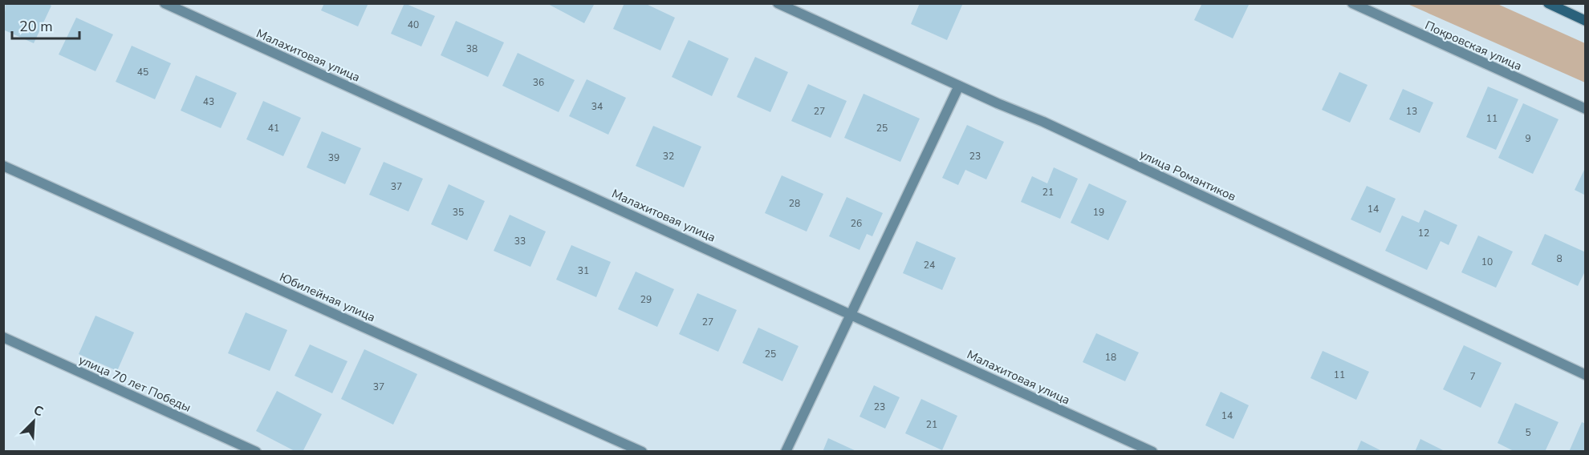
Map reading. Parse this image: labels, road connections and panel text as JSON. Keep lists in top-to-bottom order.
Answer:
{
  "streets": {
    "street": [
      "Покровская улица",
      "Малахитовая улица",
      "улица Романтиков",
      "Юбилейная улица",
      "улица 70 лет Победы"
    ]
  },
  "house_numbers": [
    "40",
    "38",
    "45",
    "36",
    "43",
    "34",
    "27",
    "13",
    "11",
    "41",
    "25",
    "9",
    "32",
    "23",
    "39",
    "37",
    "21",
    "28",
    "14",
    "35",
    "19",
    "26",
    "12",
    "33",
    "8",
    "10",
    "24",
    "31",
    "29",
    "27",
    "25",
    "18",
    "11",
    "7",
    "37",
    "23",
    "14",
    "21",
    "5"
  ],
  "scale_bar": "20 m",
  "north": "top right"
}
